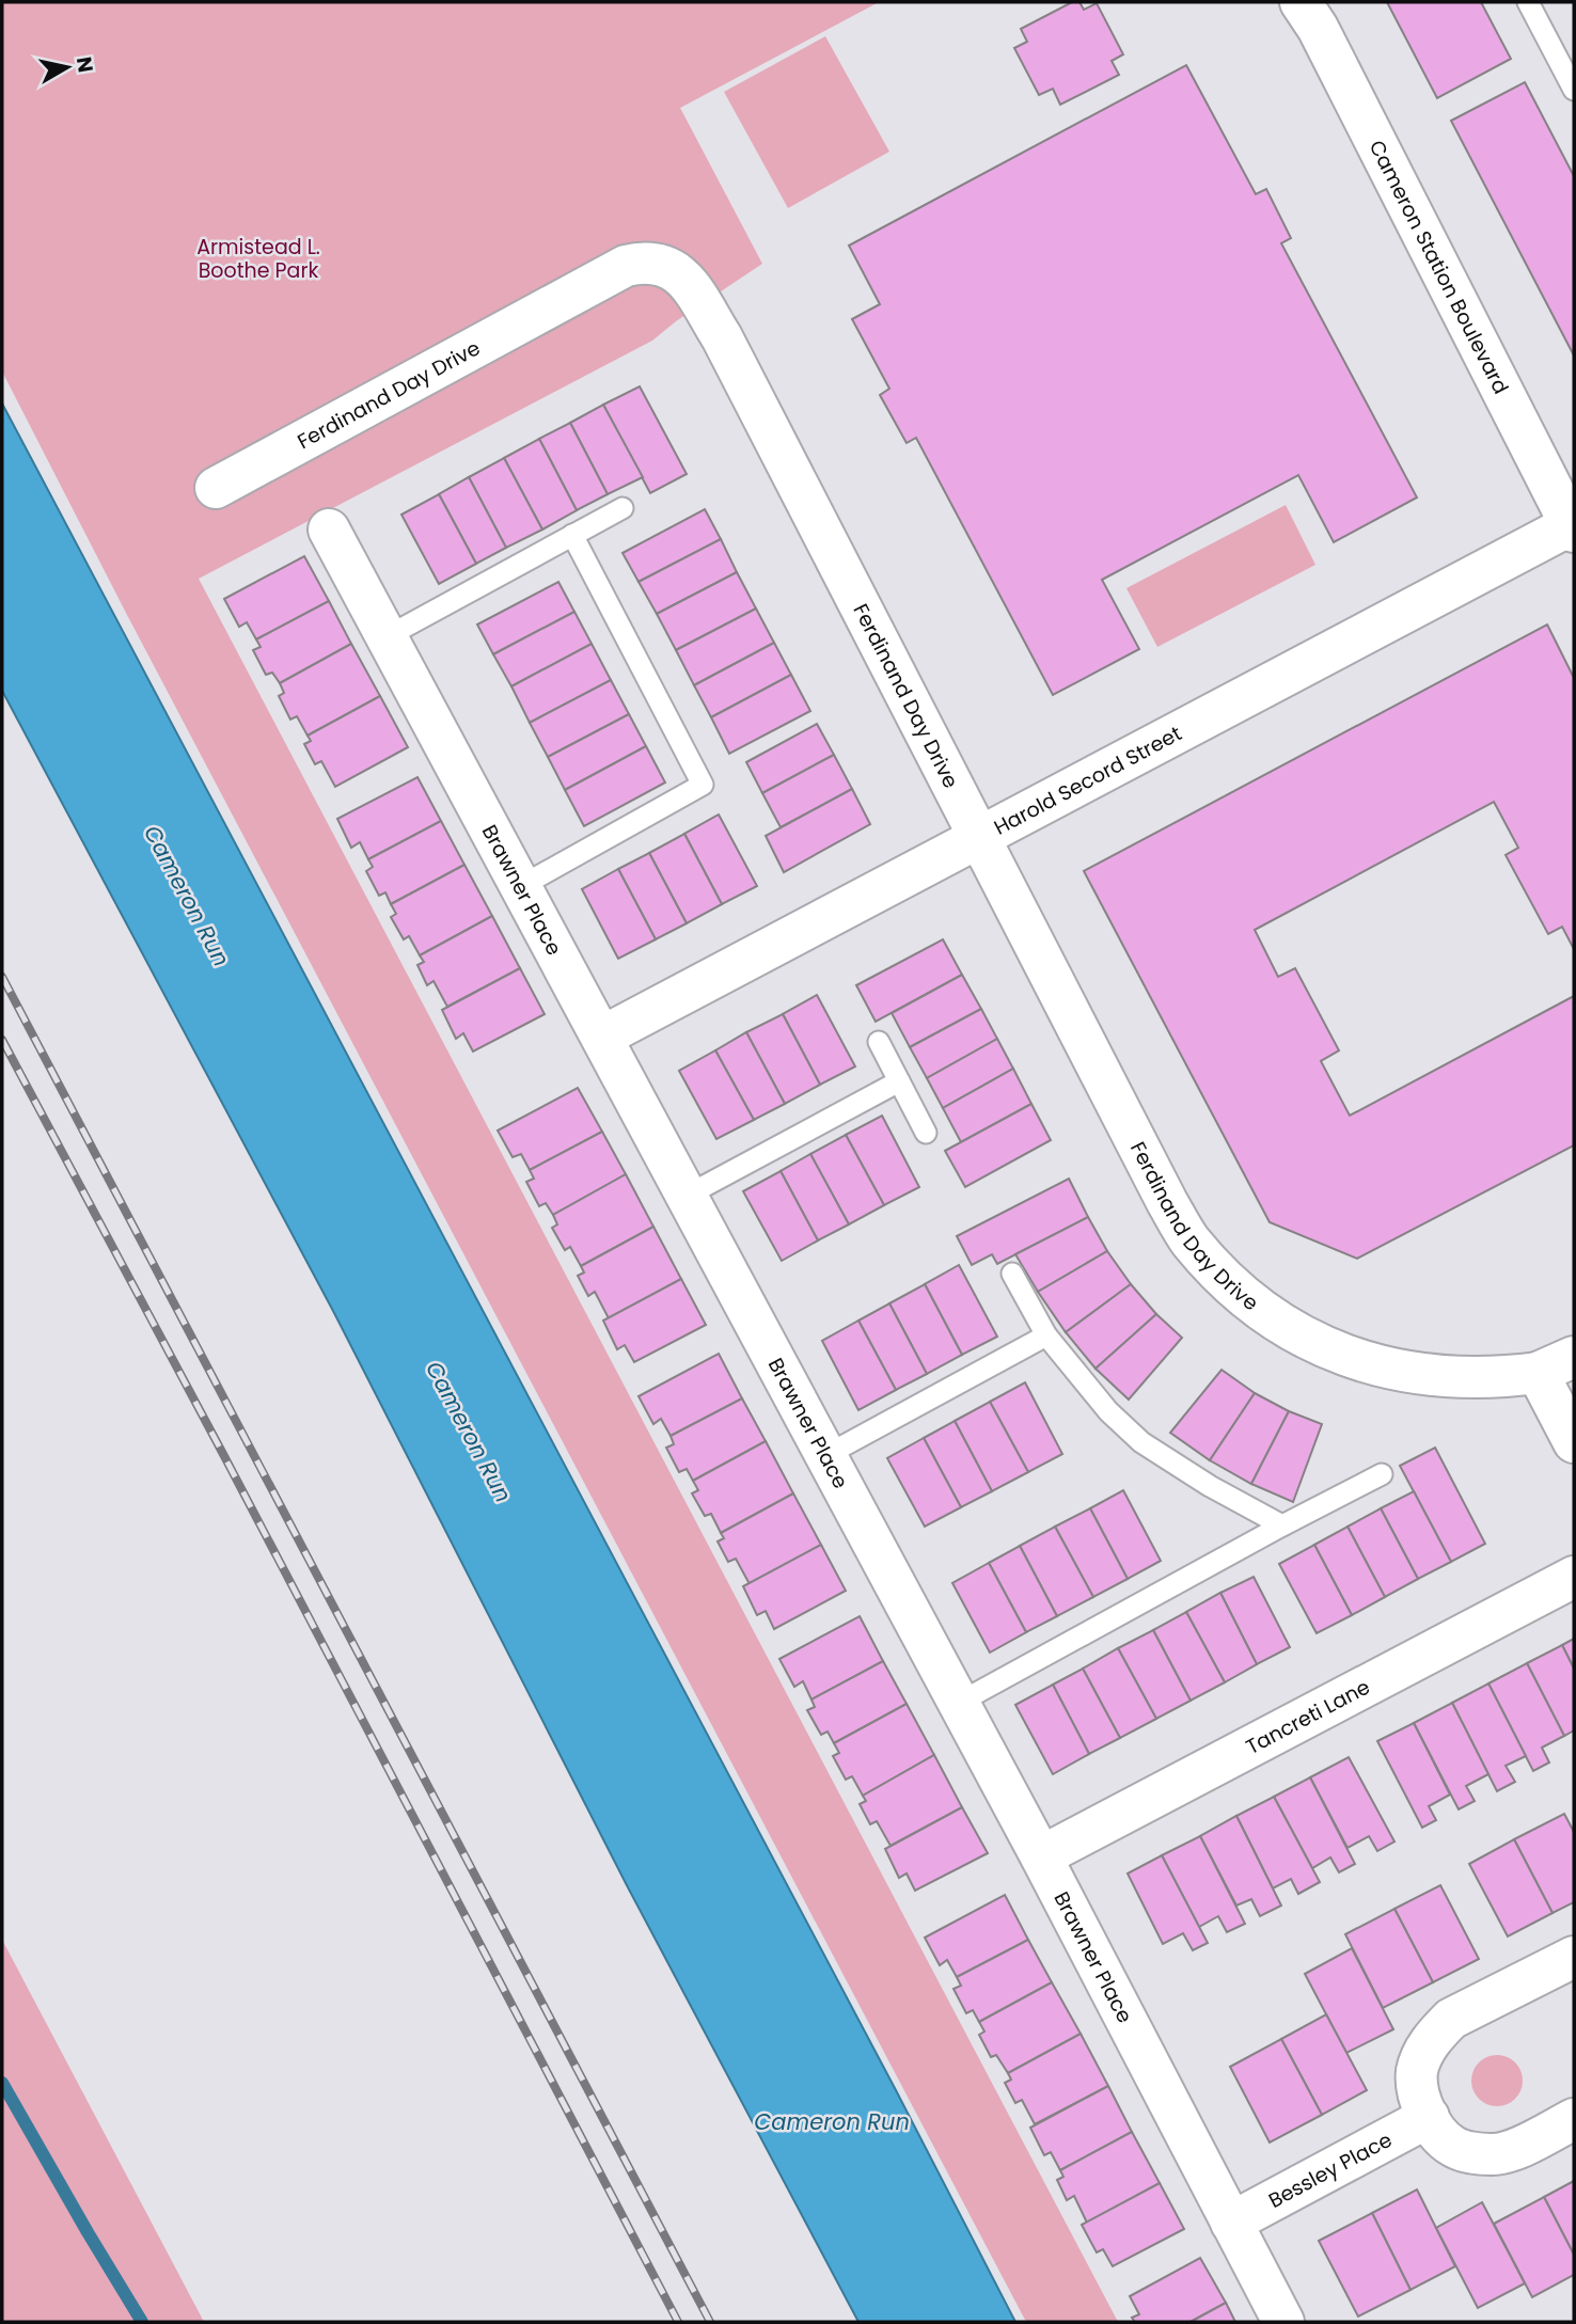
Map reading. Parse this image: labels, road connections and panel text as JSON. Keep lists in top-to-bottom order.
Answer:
{
  "streets": {
    "street": [
      "Cameron Station Boulevard",
      "Ferdinand Day Drive",
      "Harold Secord Street",
      "Brawner Place",
      "Tancreti Lane",
      "Bessley Place"
    ]
  },
  "crossings": [
    ["Cameron Station Boulevard", "Harold Secord Street"],
    ["Ferdinand Day Drive", "Harold Secord Street"],
    ["Harold Secord Street", "Brawner Place"],
    ["Brawner Place", "Tancreti Lane"],
    ["Brawner Place", "Bessley Place"]
  ],
  "water": ["Cameron Run"],
  "parks": ["Armistead L. Boothe Park"],
  "north": "right"
}
